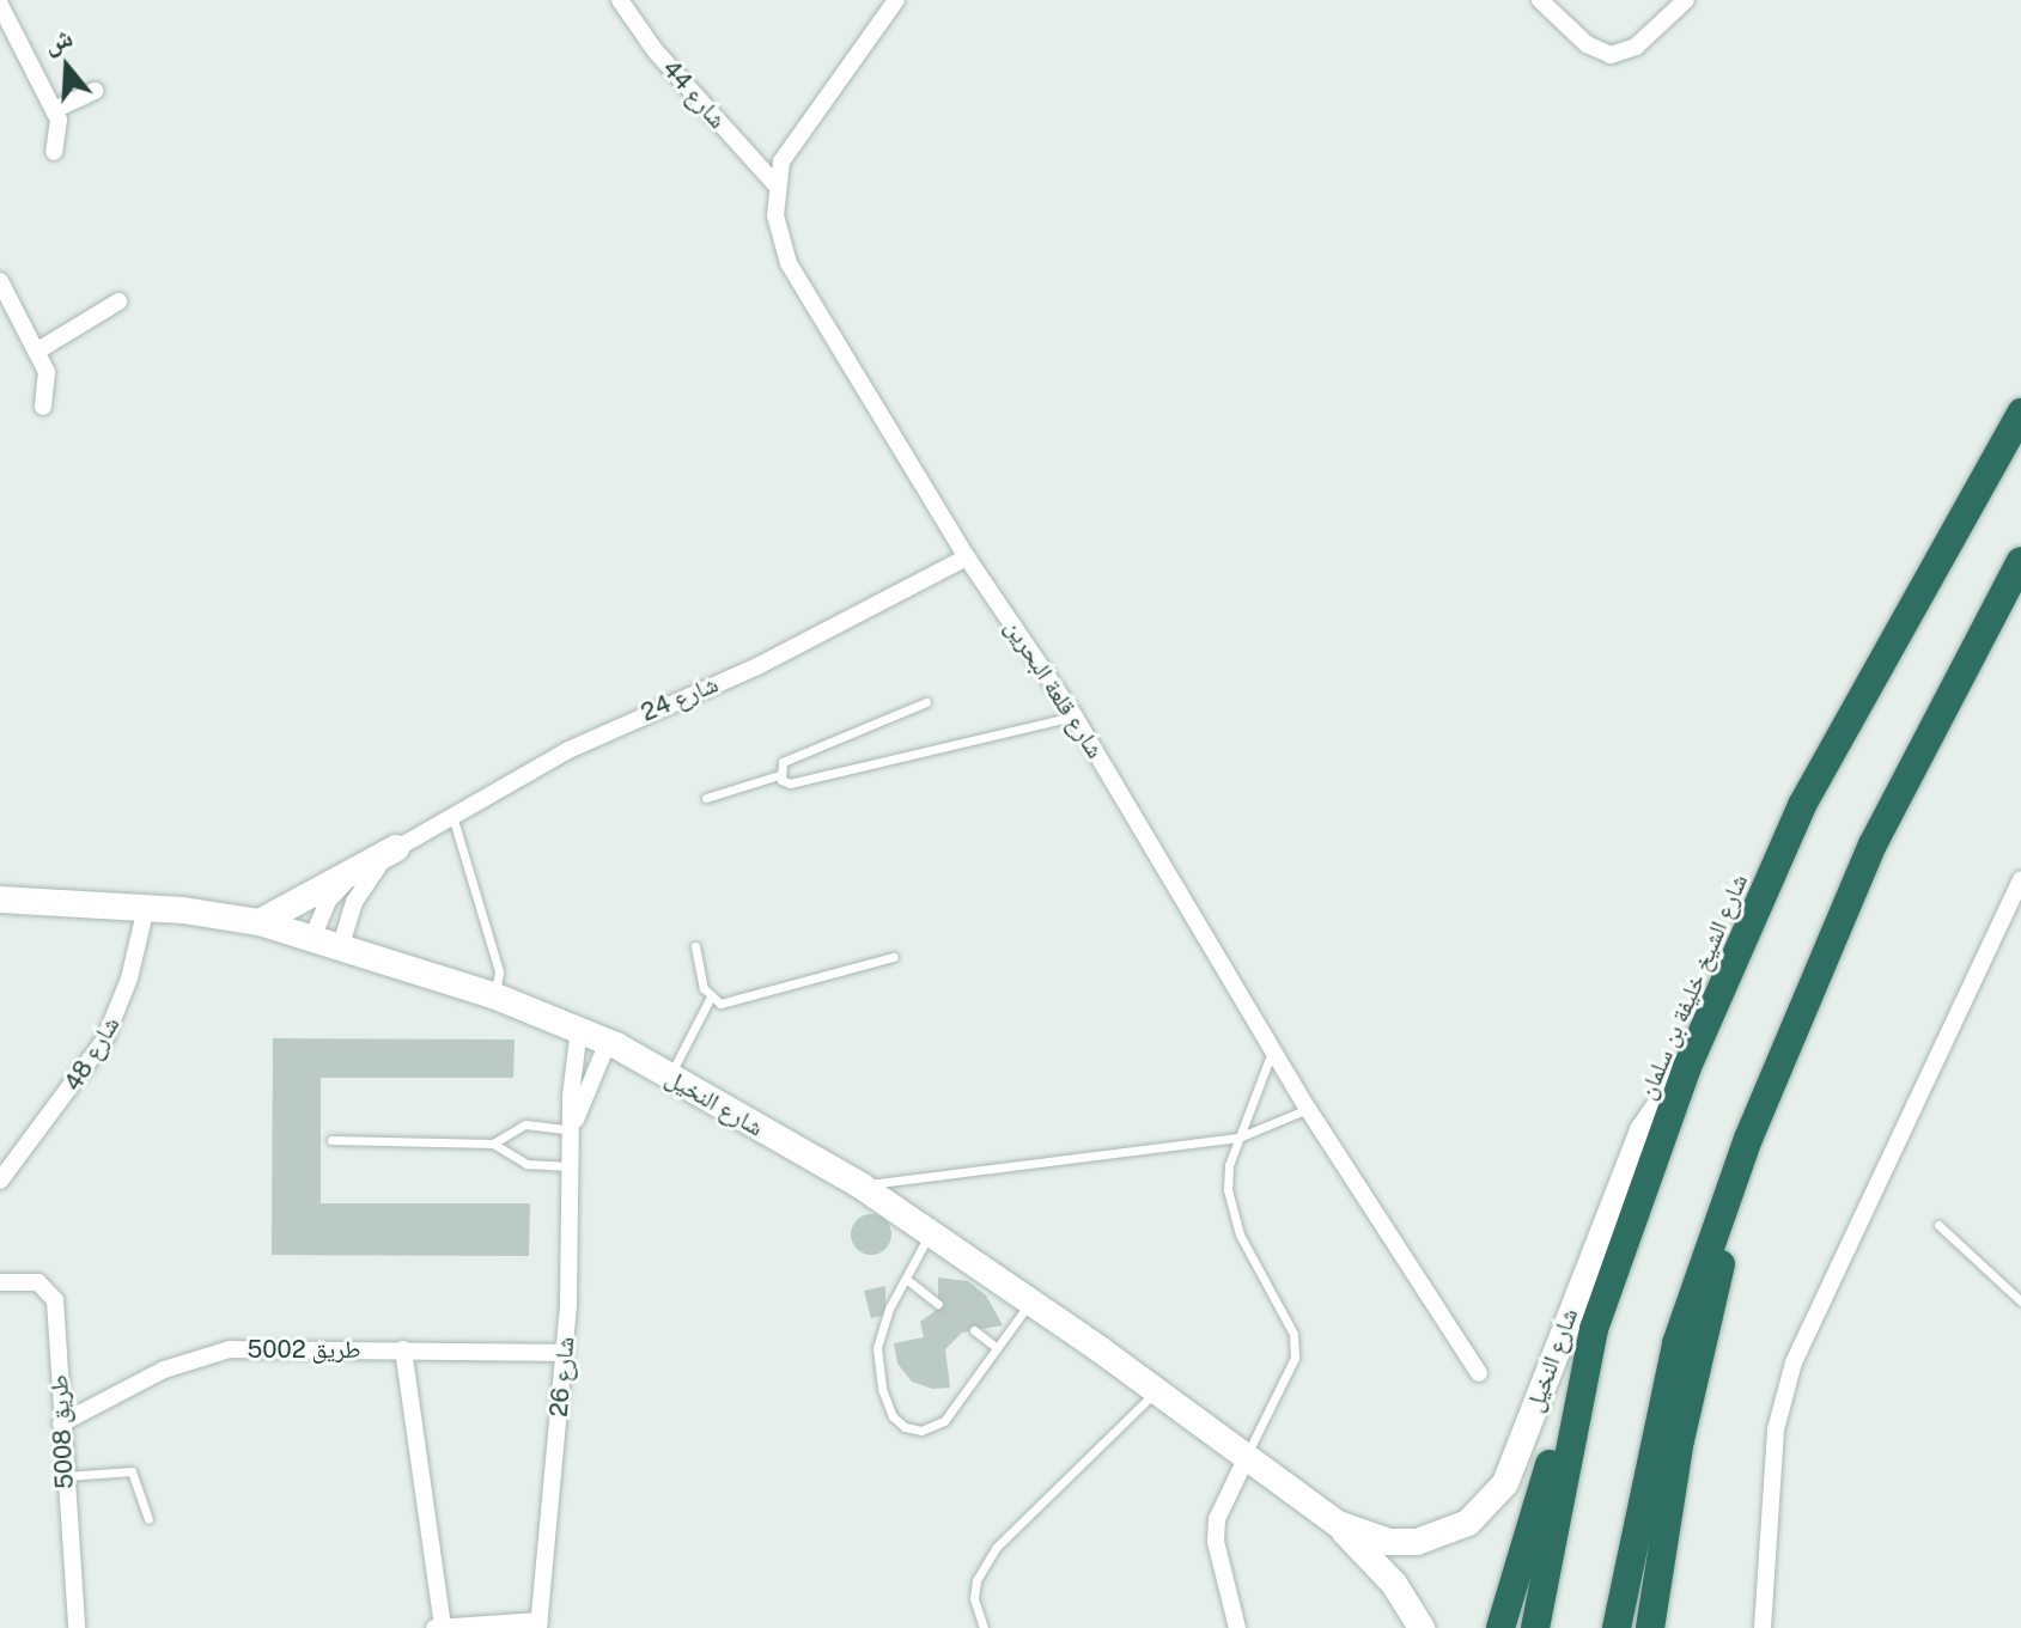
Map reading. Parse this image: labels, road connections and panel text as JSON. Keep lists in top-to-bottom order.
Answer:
{
  "streets": {
    "highway": ["شارع الشيخ خليفة بن سلمان"],
    "street": [
      "شارع 44",
      "شارع قلعة البحرين",
      "شارع 24",
      "شارع 48",
      "شارع النخيل",
      "طريق 5002",
      "شارع 26",
      "طريق 5008"
    ]
  },
  "crossings": [
    ["شارع 44", "شارع قلعة البحرين"],
    ["شارع قلعة البحرين", "شارع 24"],
    ["شارع 24", "شارع النخيل"],
    ["شارع الشيخ خليفة بن سلمان", "شارع النخيل"],
    ["شارع 48", "شارع النخيل"],
    ["شارع النخيل", "شارع 26"],
    ["طريق 5002", "شارع 26"],
    ["طريق 5002", "طريق 5008"]
  ],
  "north": "top"
}
